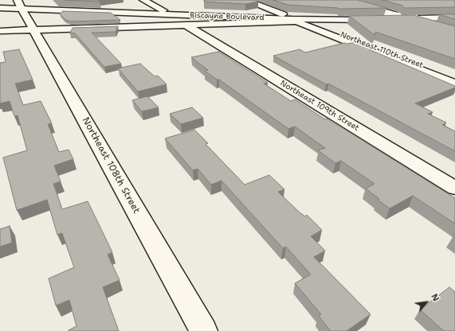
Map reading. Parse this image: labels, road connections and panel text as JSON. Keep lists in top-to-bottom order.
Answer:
{
  "streets": {
    "street": [
      "Biscayne Boulevard",
      "Northeast 110th Street",
      "Northeast 109th Street",
      "Northeast 108th Street"
    ]
  },
  "crossings": [
    ["Biscayne Boulevard", "Northeast 110th Street"],
    ["Biscayne Boulevard", "Northeast 109th Street"],
    ["Biscayne Boulevard", "Northeast 108th Street"]
  ],
  "north": "top right"
}
